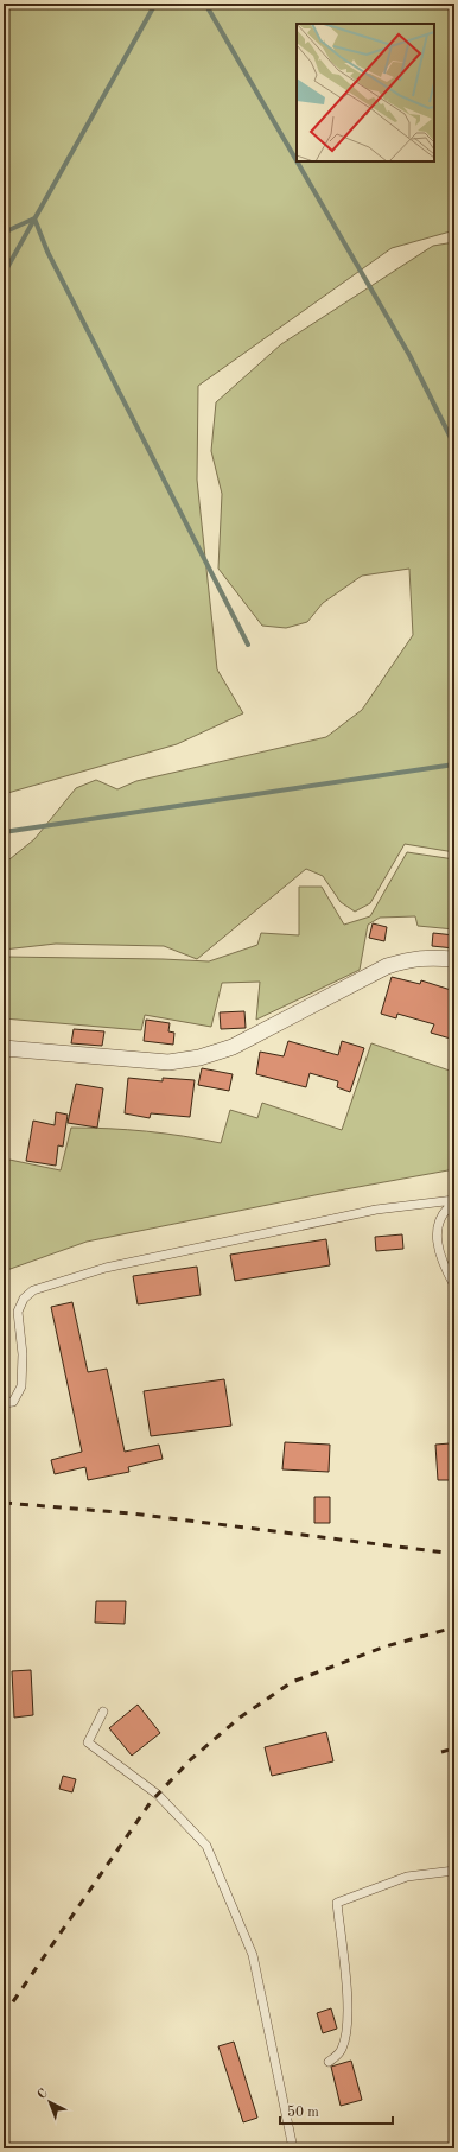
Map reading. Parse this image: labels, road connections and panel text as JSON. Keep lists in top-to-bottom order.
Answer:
{
  "scale_bar": "50 m",
  "north": "top left"
}
